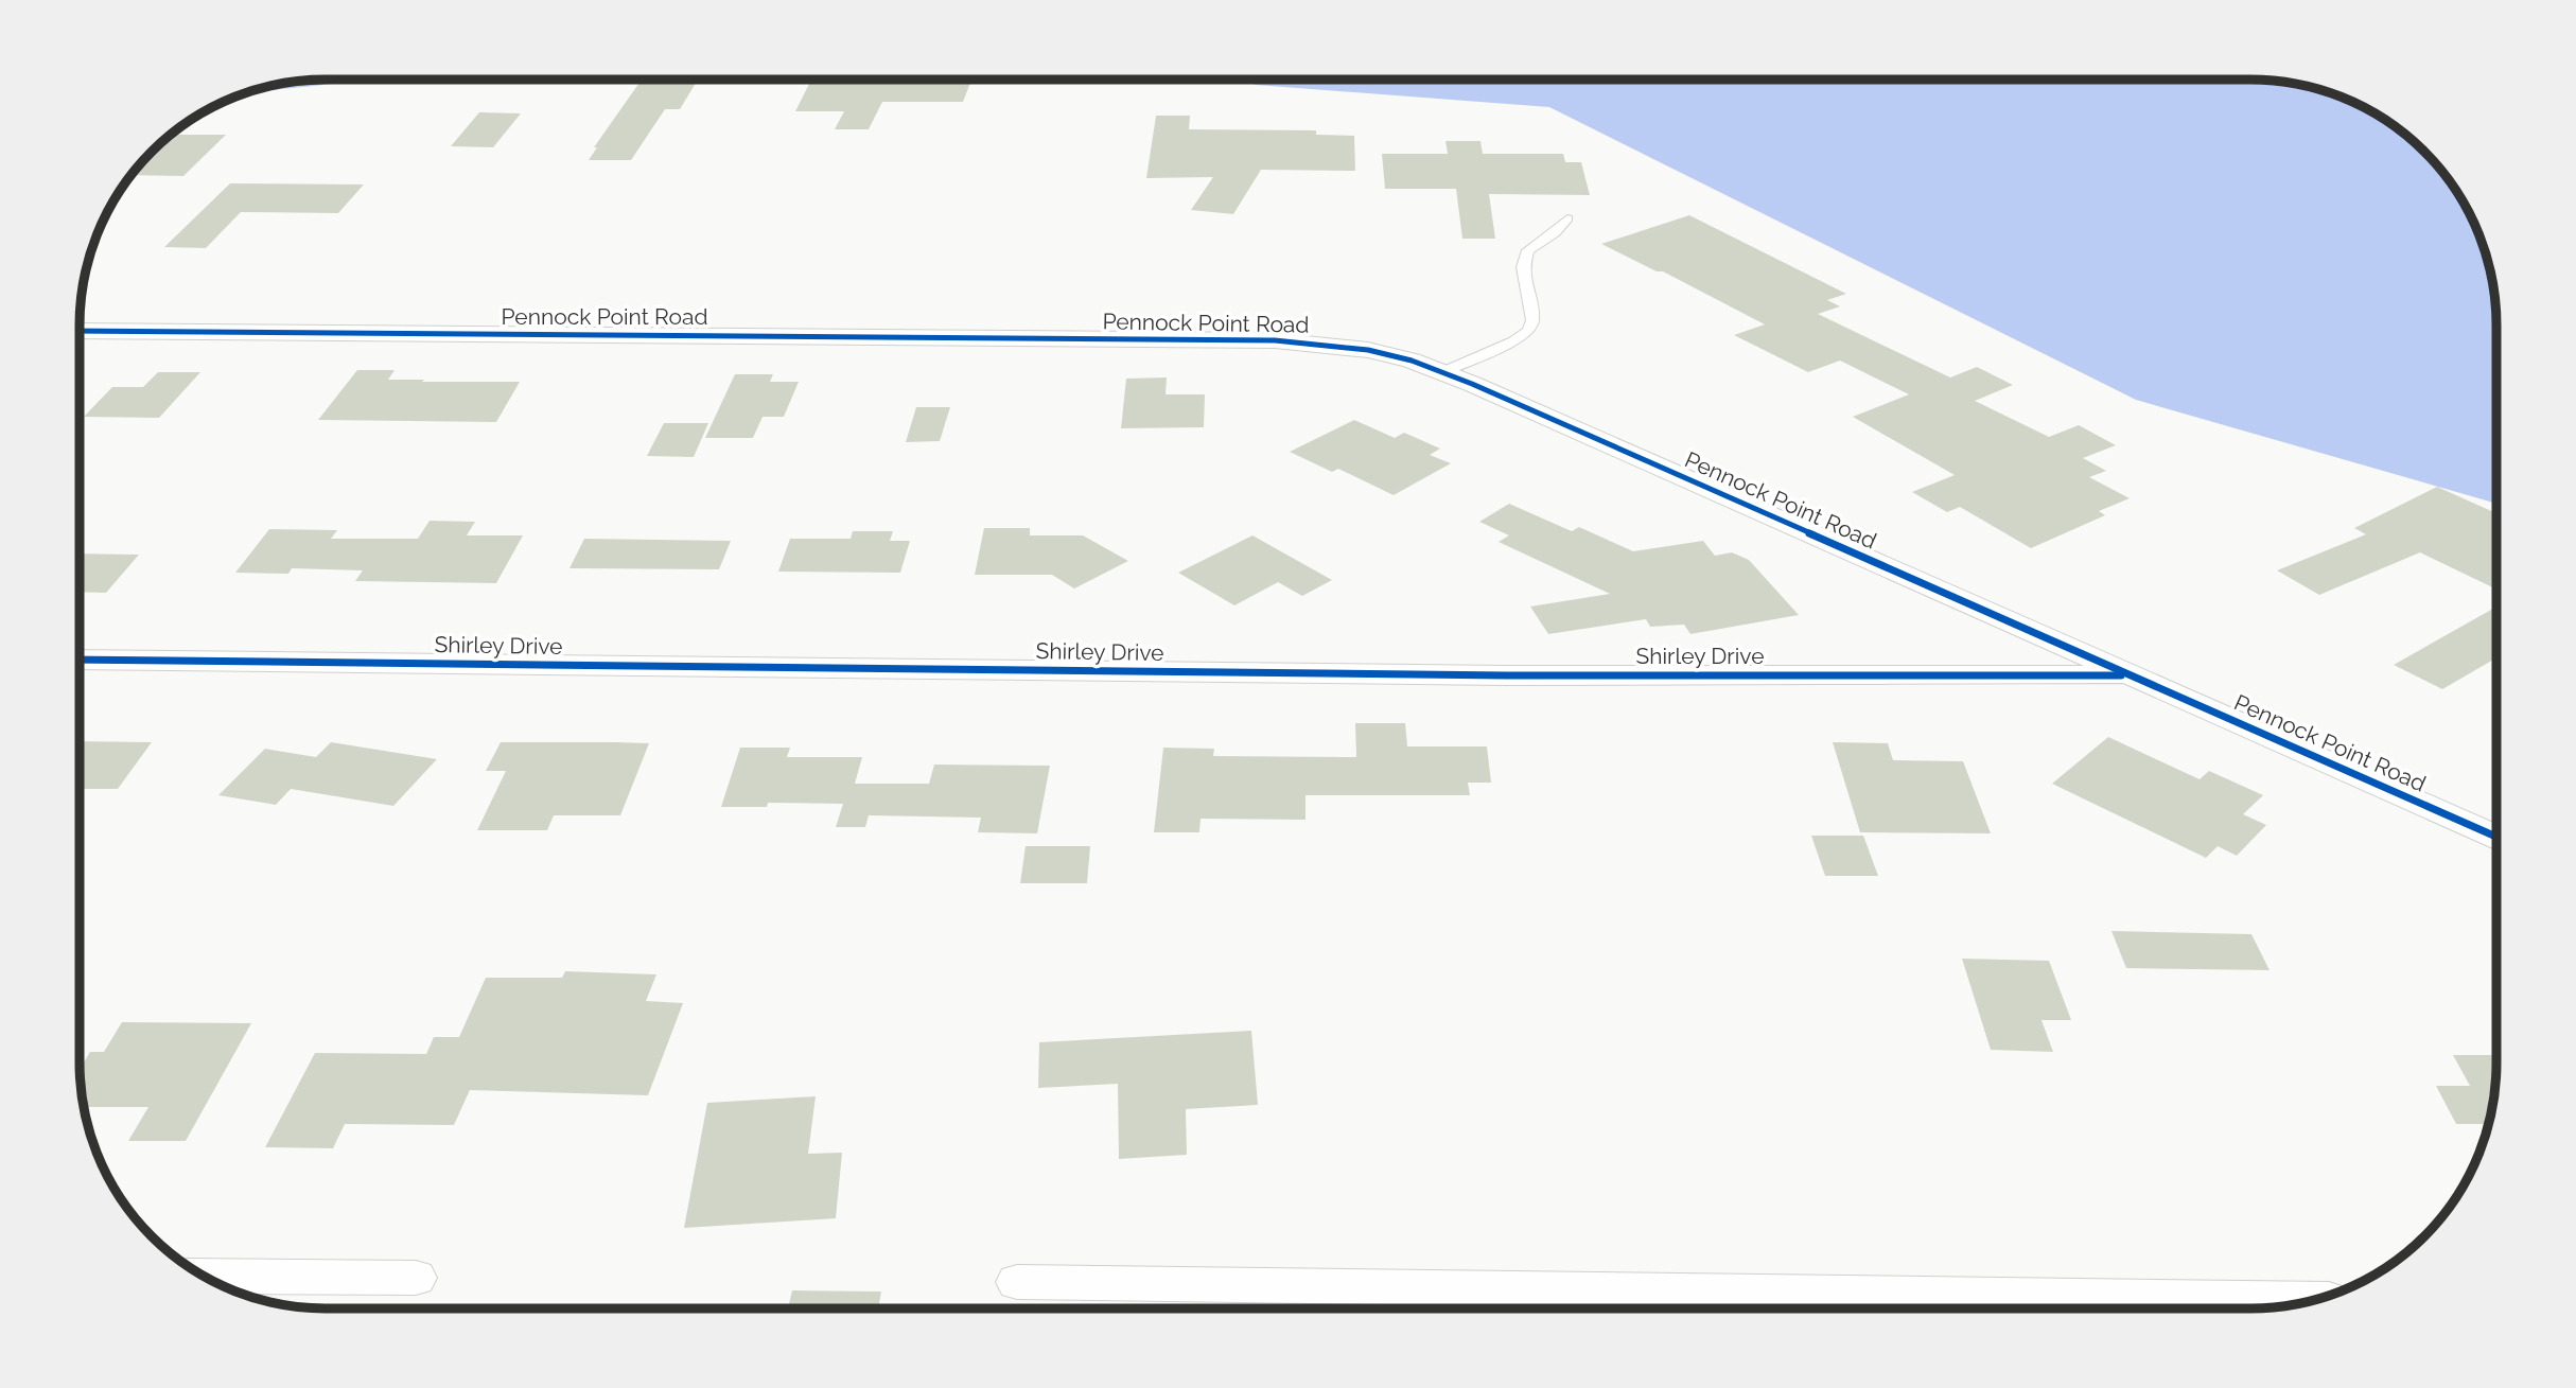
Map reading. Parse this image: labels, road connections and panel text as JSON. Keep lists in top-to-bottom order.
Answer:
{
  "streets": {
    "street": ["Pennock Point Road", "Shirley Drive"]
  },
  "crossings": [
    ["Pennock Point Road", "Shirley Drive"]
  ]
}
